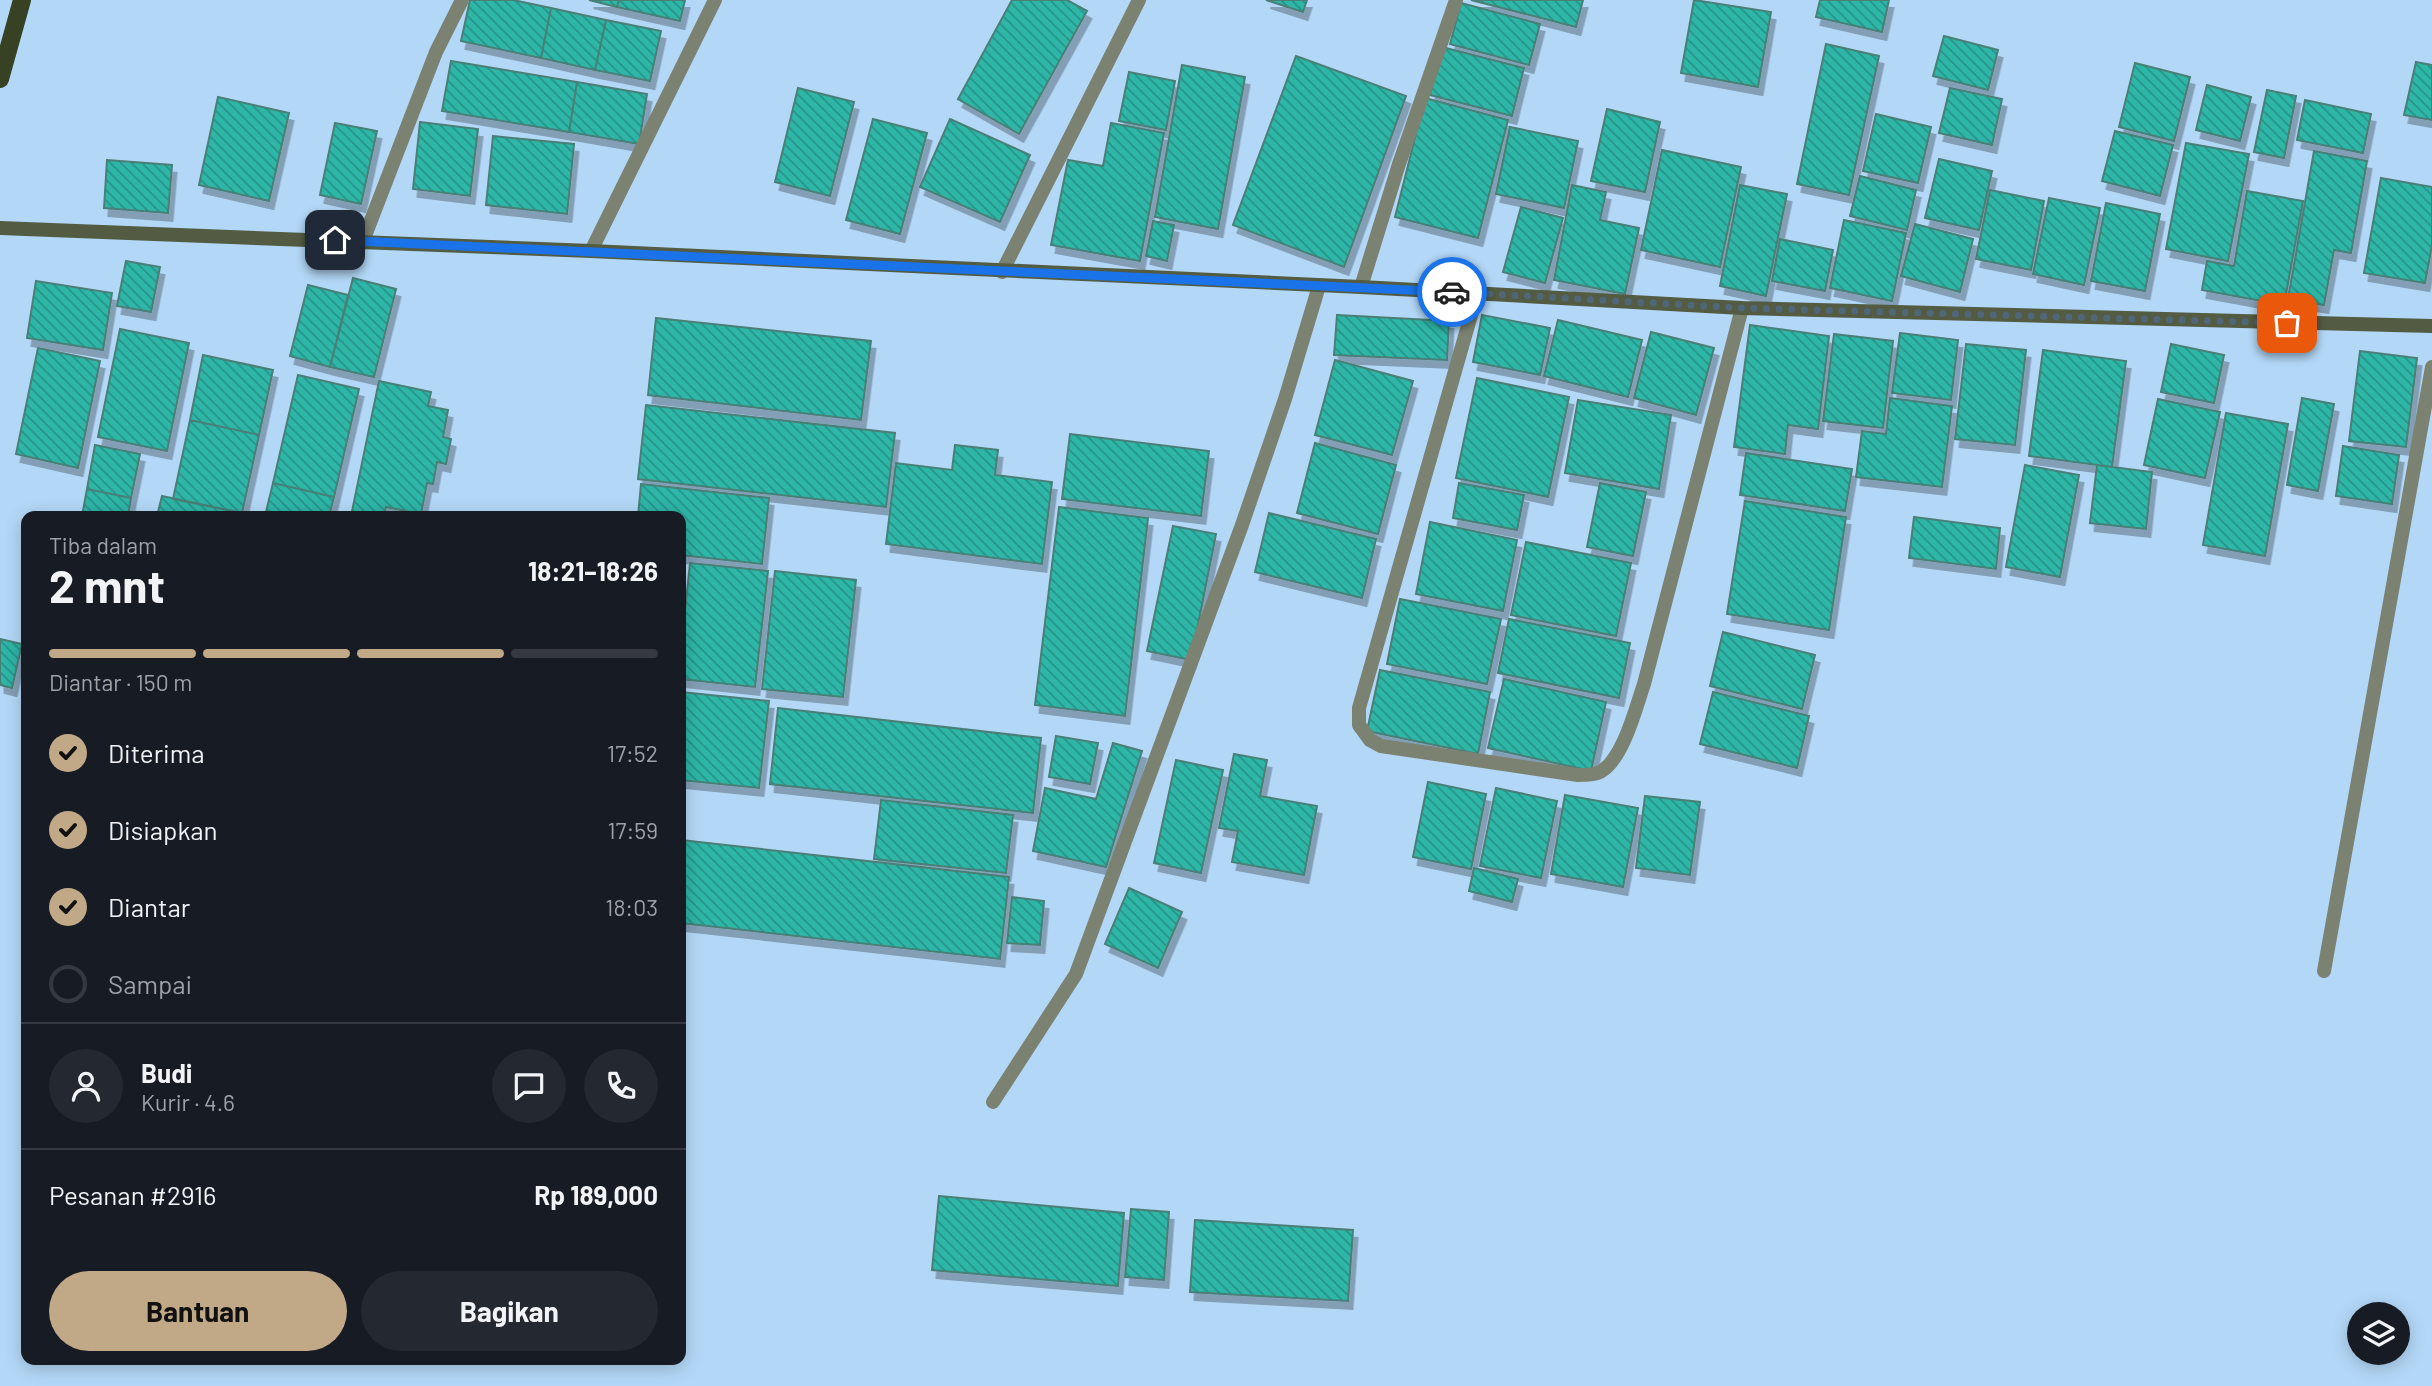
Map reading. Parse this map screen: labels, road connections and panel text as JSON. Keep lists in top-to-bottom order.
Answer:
{
  "page": {
    "heading": ["2 mnt", "Tiba dalam", "18:21–18:26"],
    "panel": [
      "Budi",
      "Kurir · 4.6",
      "Pesanan #2916",
      "Rp 189,000"
    ],
    "bar": "Diantar · 150 m",
    "list": [
      ["Diterima", "17:52"],
      ["Disiapkan", "17:59"],
      ["Diantar", "18:03"],
      "Sampai"
    ],
    "buttons": ["Bantuan", "Bagikan"]
  }
}
